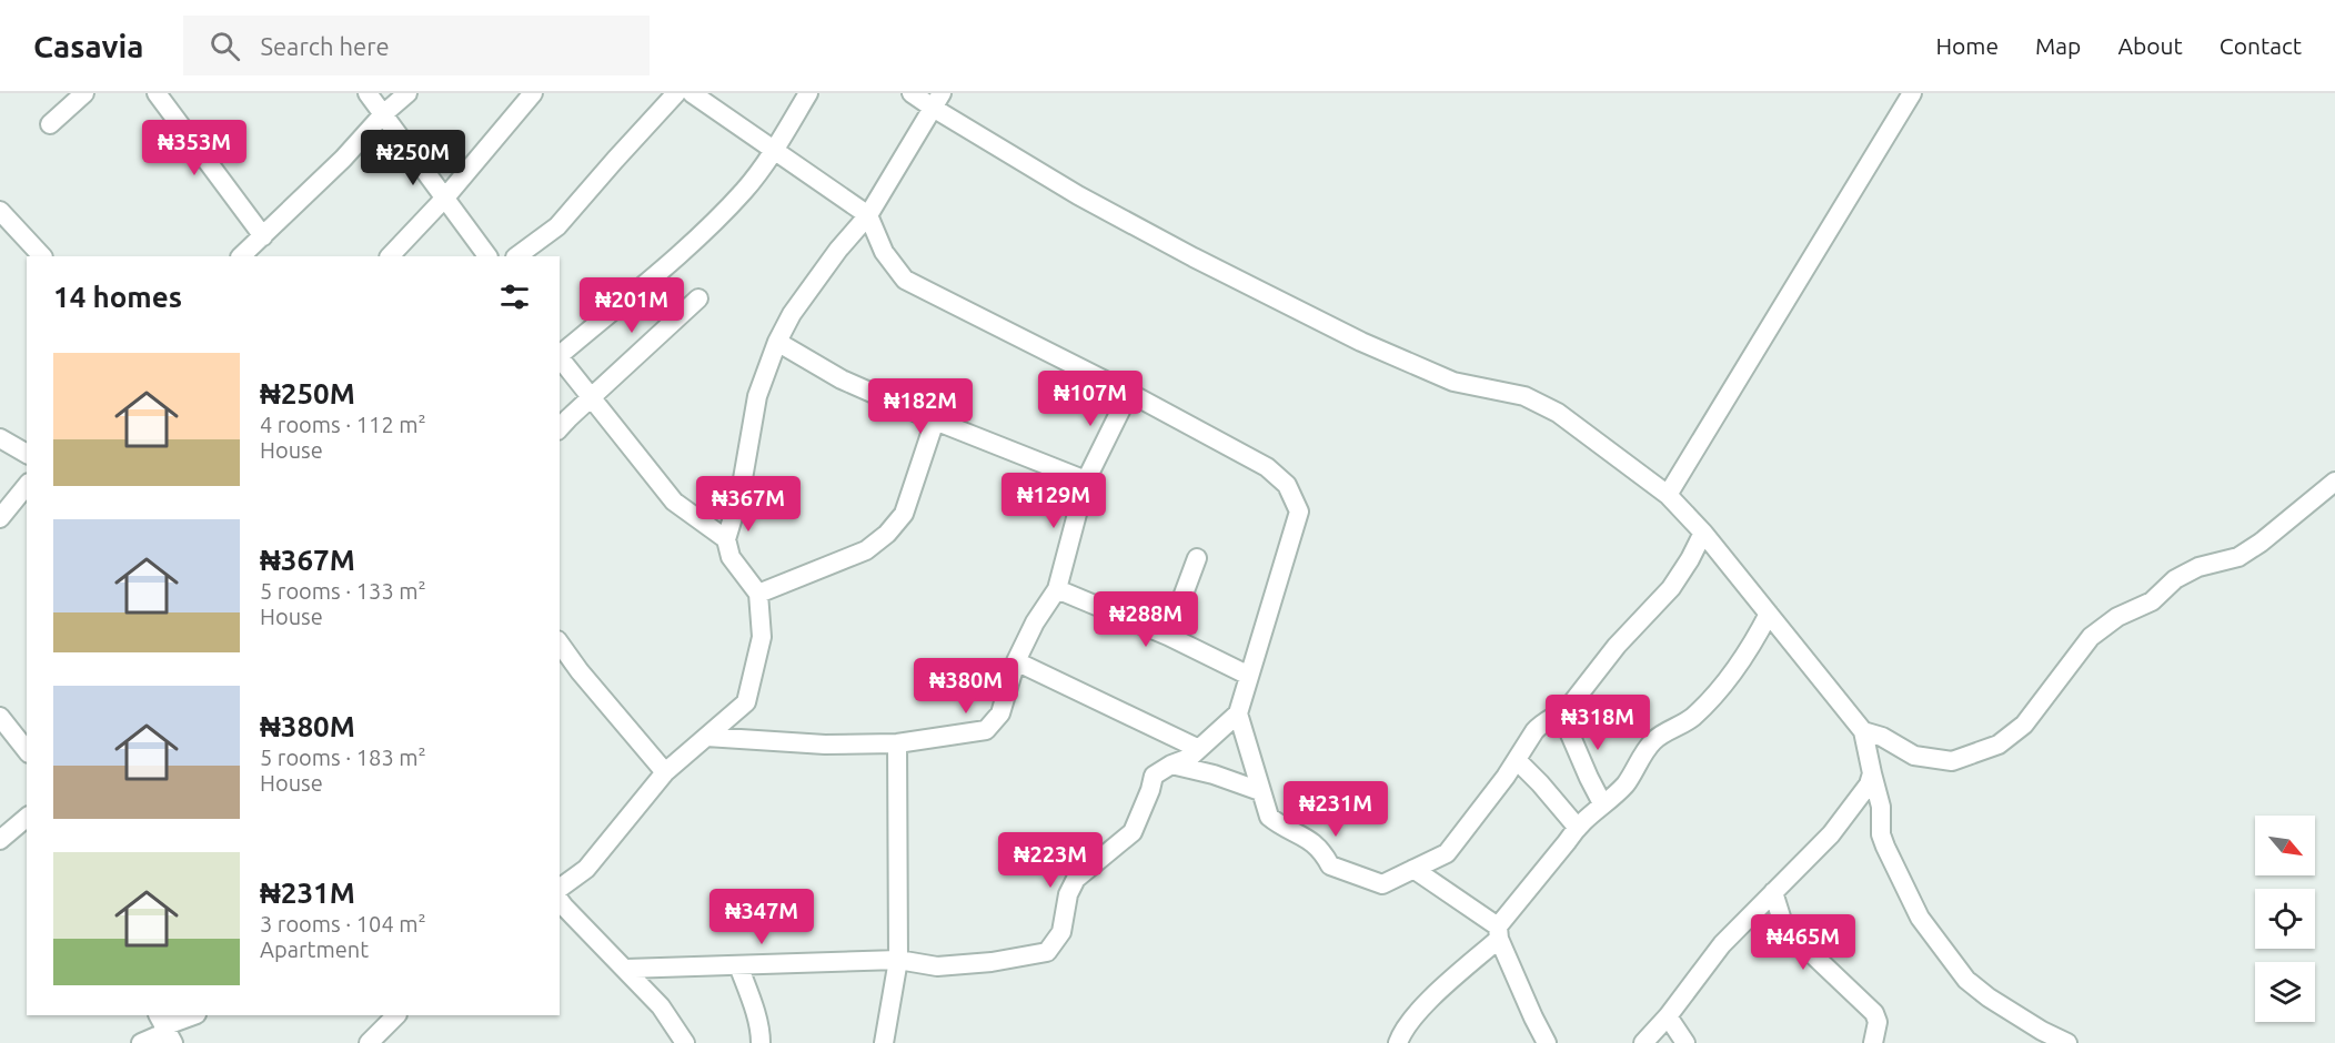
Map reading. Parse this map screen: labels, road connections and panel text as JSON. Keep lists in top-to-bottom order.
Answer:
{
  "north": "bottom right",
  "page": {
    "header": "Casavia",
    "search": "Search here",
    "nav": [
      "Home",
      "Map",
      "About",
      "Contact"
    ],
    "price": [
      "₦353M",
      "₦250M",
      "₦201M",
      "₦107M",
      "₦182M",
      "₦129M",
      "₦367M",
      "₦288M",
      "₦380M",
      "₦318M",
      "₦231M",
      "₦223M",
      "₦347M",
      "₦465M"
    ],
    "heading": "14 homes",
    "list": [
      {
        "name": "₦250M",
        "note": "4 rooms · 112 m² · House"
      },
      {
        "name": "₦367M",
        "note": "5 rooms · 133 m² · House"
      },
      {
        "name": "₦380M",
        "note": "5 rooms · 183 m² · House"
      },
      {
        "name": "₦231M",
        "note": "3 rooms · 104 m² · Apartment"
      }
    ]
  }
}
